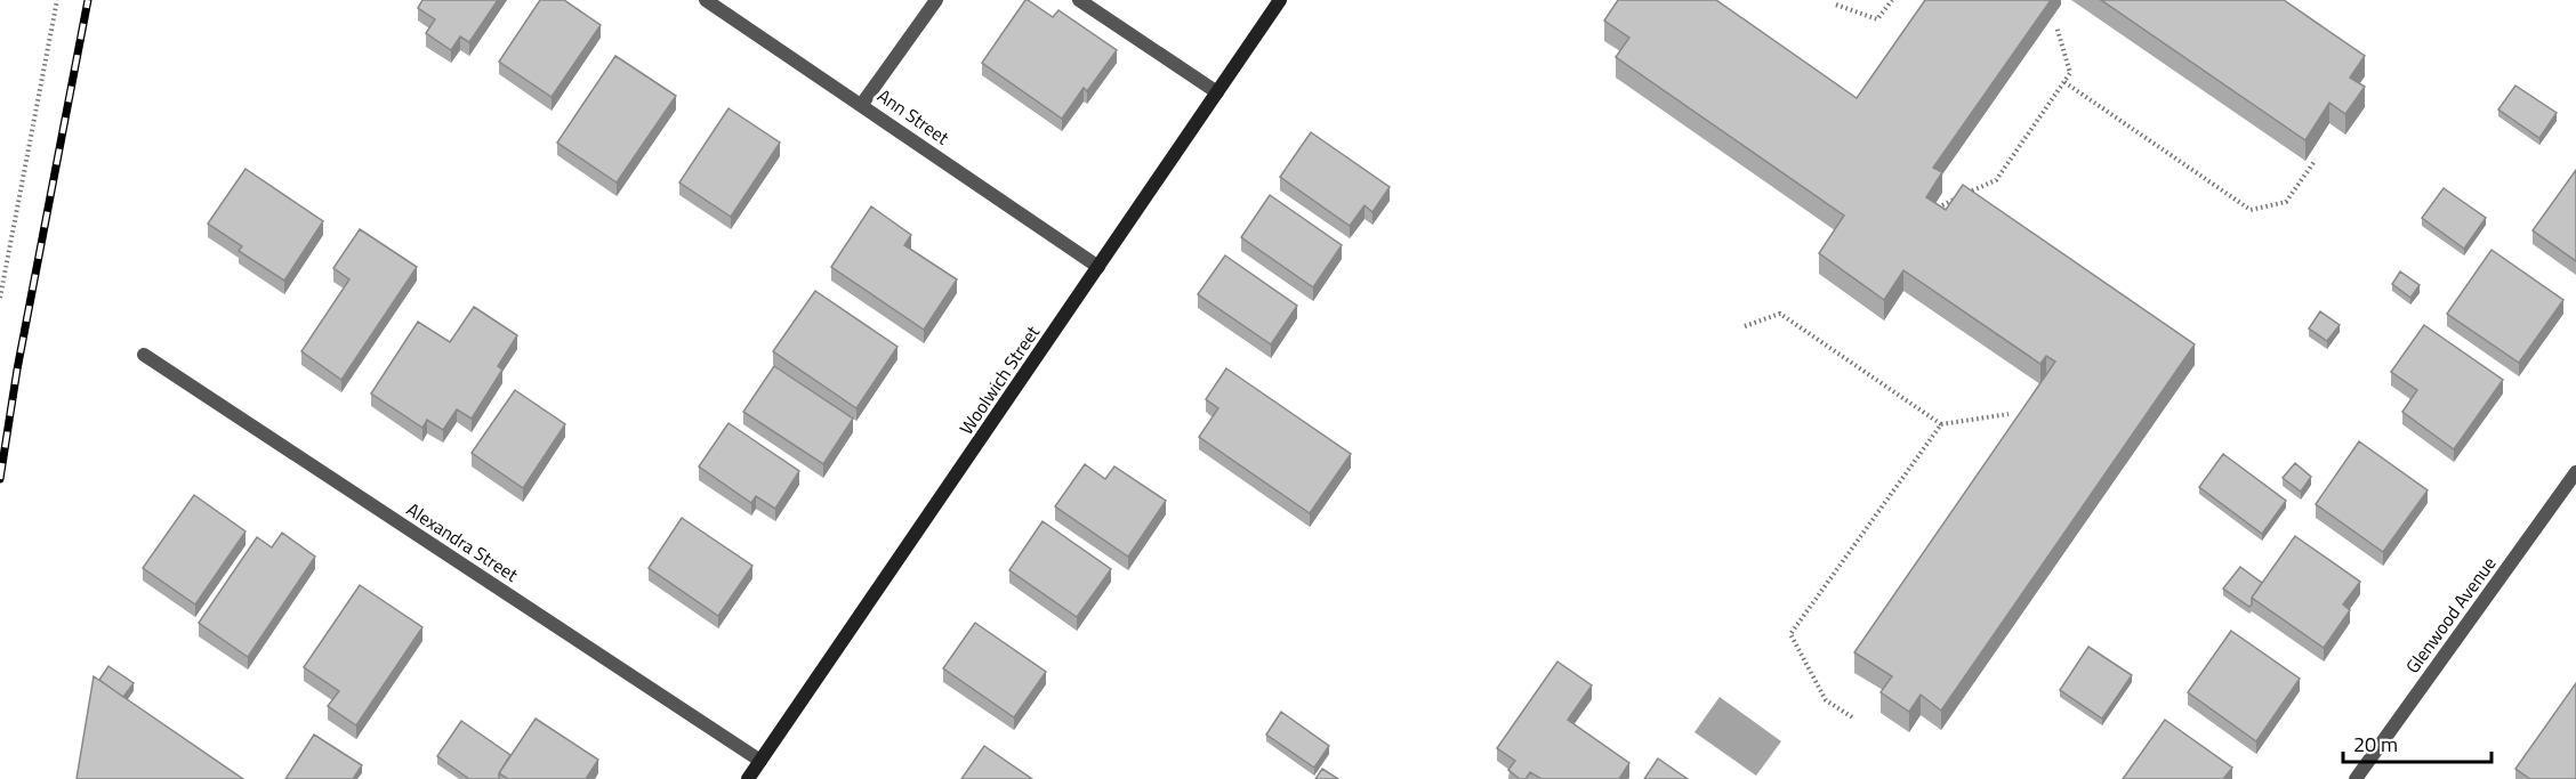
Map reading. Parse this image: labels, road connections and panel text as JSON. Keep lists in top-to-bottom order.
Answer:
{
  "streets": {
    "main road": ["Woolwich Street"],
    "street": ["Ann Street", "Alexandra Street", "Glenwood Avenue"]
  },
  "crossings": [
    ["Ann Street", "Woolwich Street"],
    ["Woolwich Street", "Alexandra Street"]
  ],
  "scale_bar": "20 m"
}
